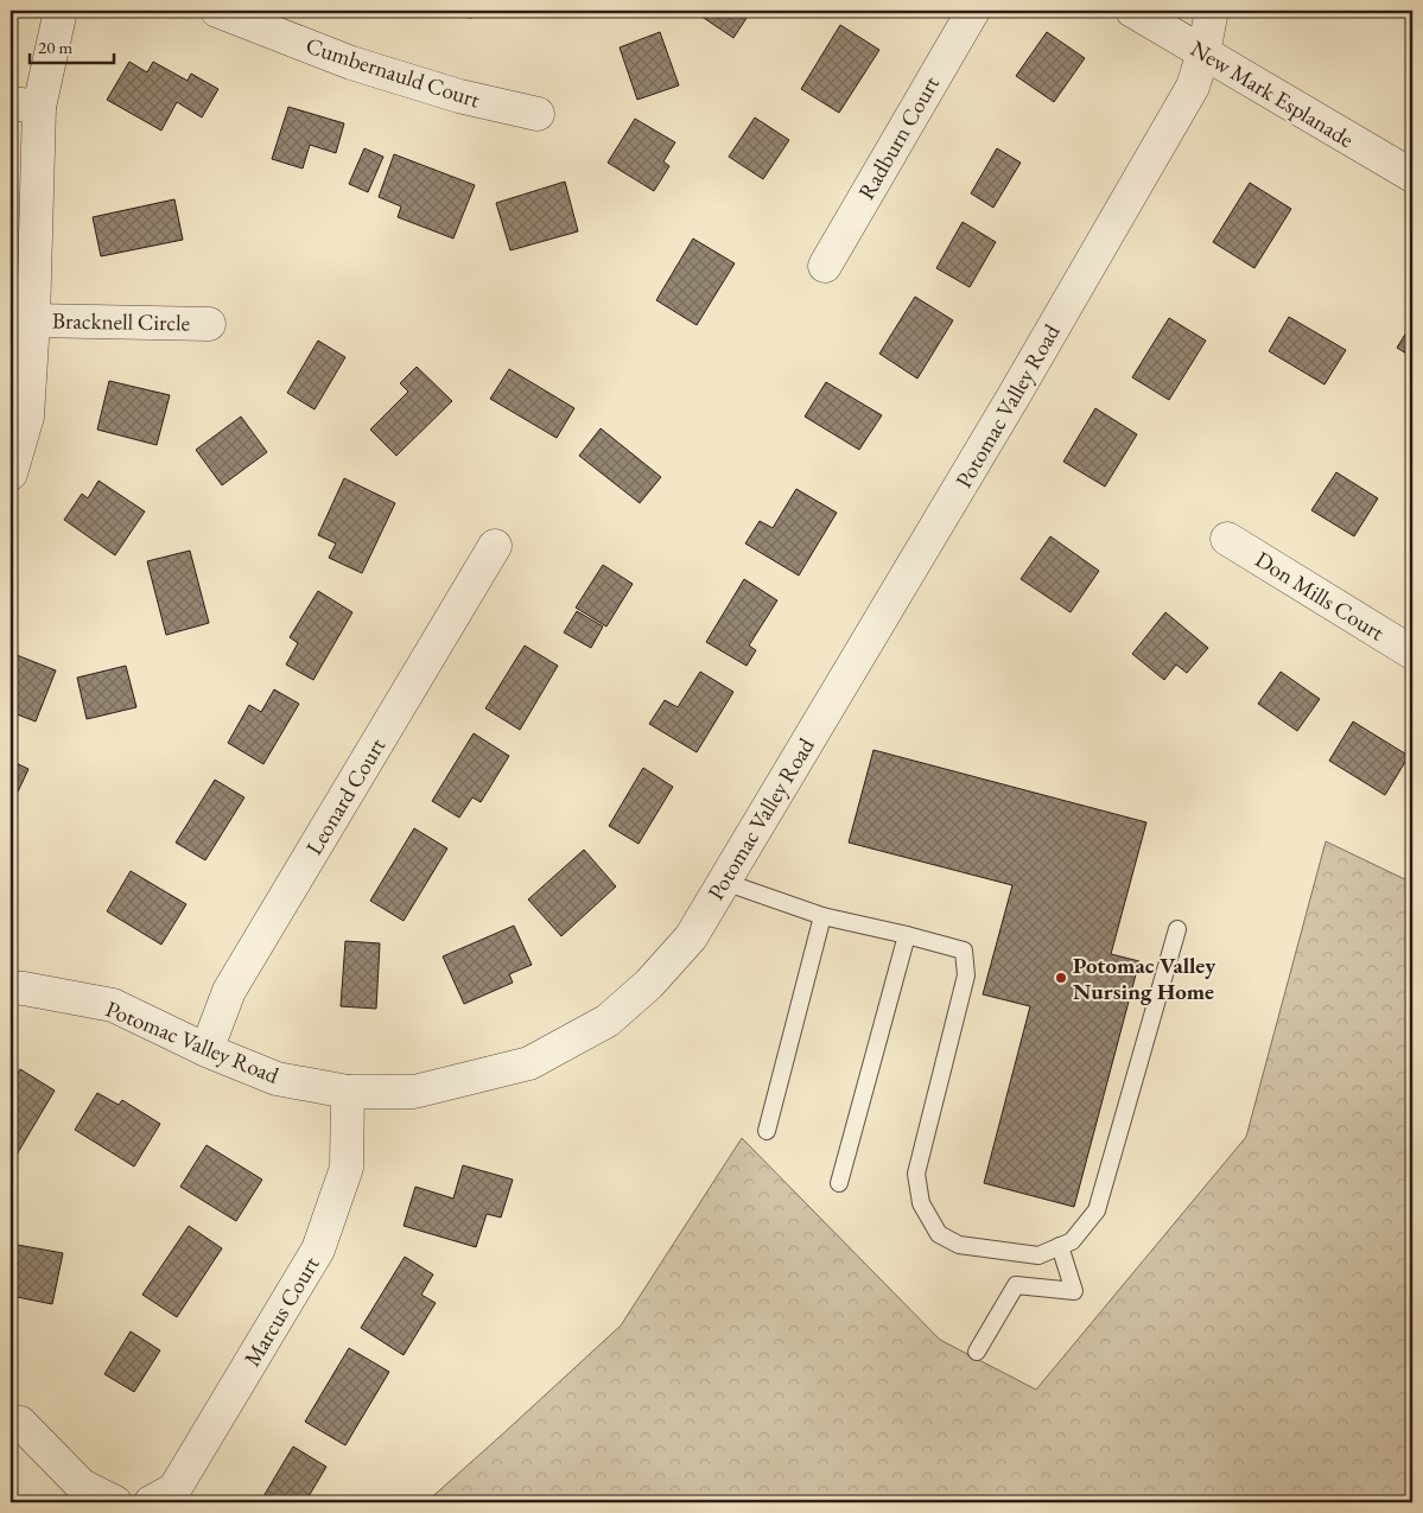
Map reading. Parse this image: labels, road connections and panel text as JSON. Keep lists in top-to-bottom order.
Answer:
{
  "streets": {
    "street": [
      "Cumbernauld Court",
      "New Mark Esplanade",
      "Radburn Court",
      "Bracknell Circle",
      "Potomac Valley Road",
      "Don Mills Court",
      "Leonard Court",
      "Marcus Court"
    ]
  },
  "crossings": [
    ["New Mark Esplanade", "Potomac Valley Road"],
    ["Potomac Valley Road", "Leonard Court"],
    ["Potomac Valley Road", "Marcus Court"]
  ],
  "places": ["Potomac Valley Nursing Home"],
  "scale_bar": "20 m"
}
